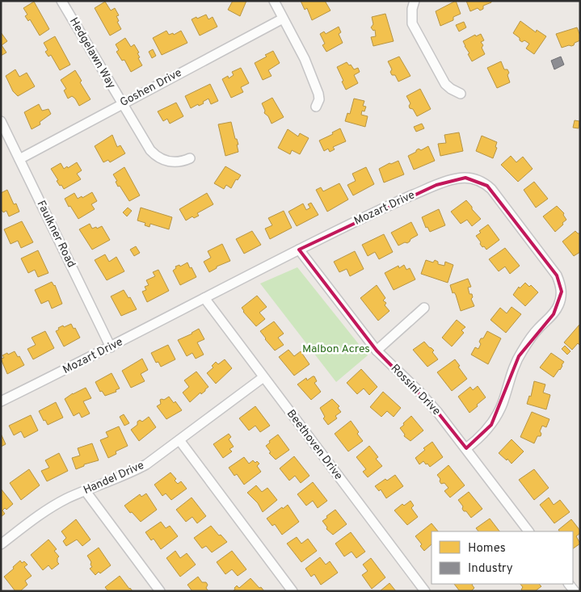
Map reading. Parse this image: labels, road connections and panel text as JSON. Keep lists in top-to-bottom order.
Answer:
{
  "streets": {
    "street": [
      "Hedgelawn Way",
      "Goshen Drive",
      "Mozart Drive",
      "Faulkner Road",
      "Rossini Drive",
      "Beethoven Drive",
      "Handel Drive"
    ]
  },
  "crossings": [
    ["Hedgelawn Way", "Goshen Drive"],
    ["Goshen Drive", "Faulkner Road"],
    ["Mozart Drive", "Faulkner Road"],
    ["Mozart Drive", "Rossini Drive"],
    ["Mozart Drive", "Beethoven Drive"],
    ["Beethoven Drive", "Handel Drive"]
  ],
  "parks": ["Malbon Acres"],
  "legend": ["Homes", "Industry"]
}
